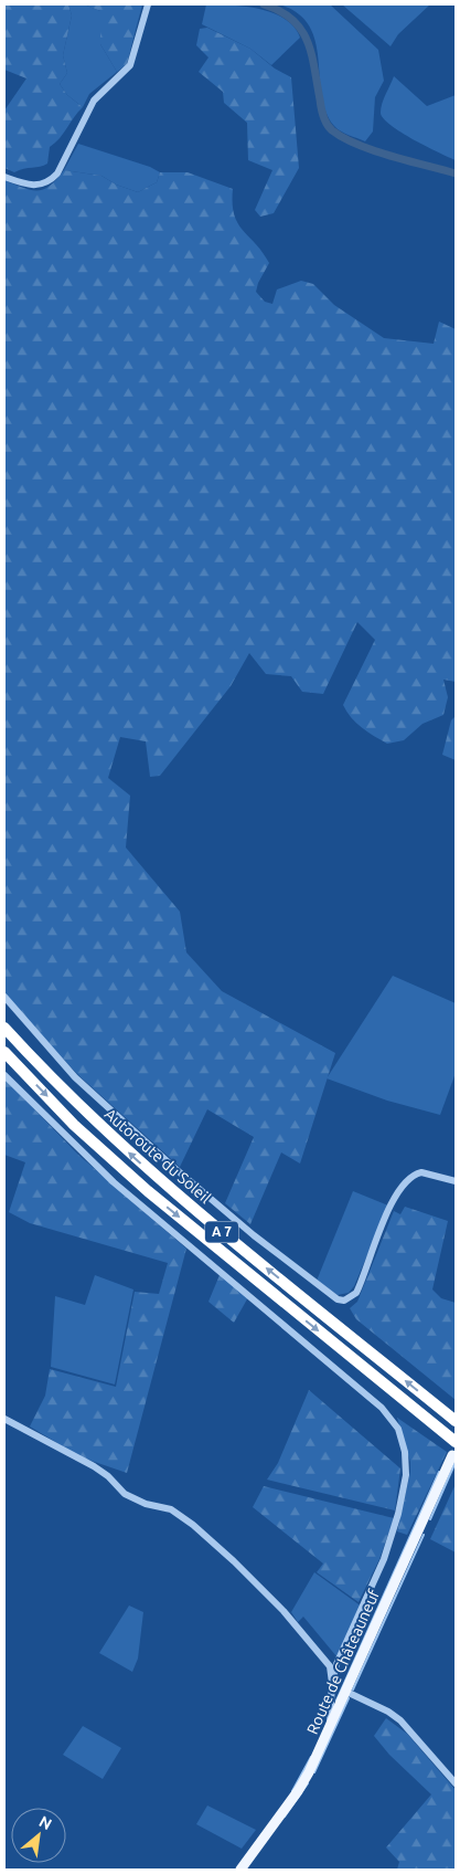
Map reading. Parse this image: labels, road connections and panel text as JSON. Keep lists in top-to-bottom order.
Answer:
{
  "streets": {
    "highway": ["Autoroute du Soleil", "A 7"],
    "main road": ["Route de Châteauneuf"]
  },
  "north": "top right"
}
